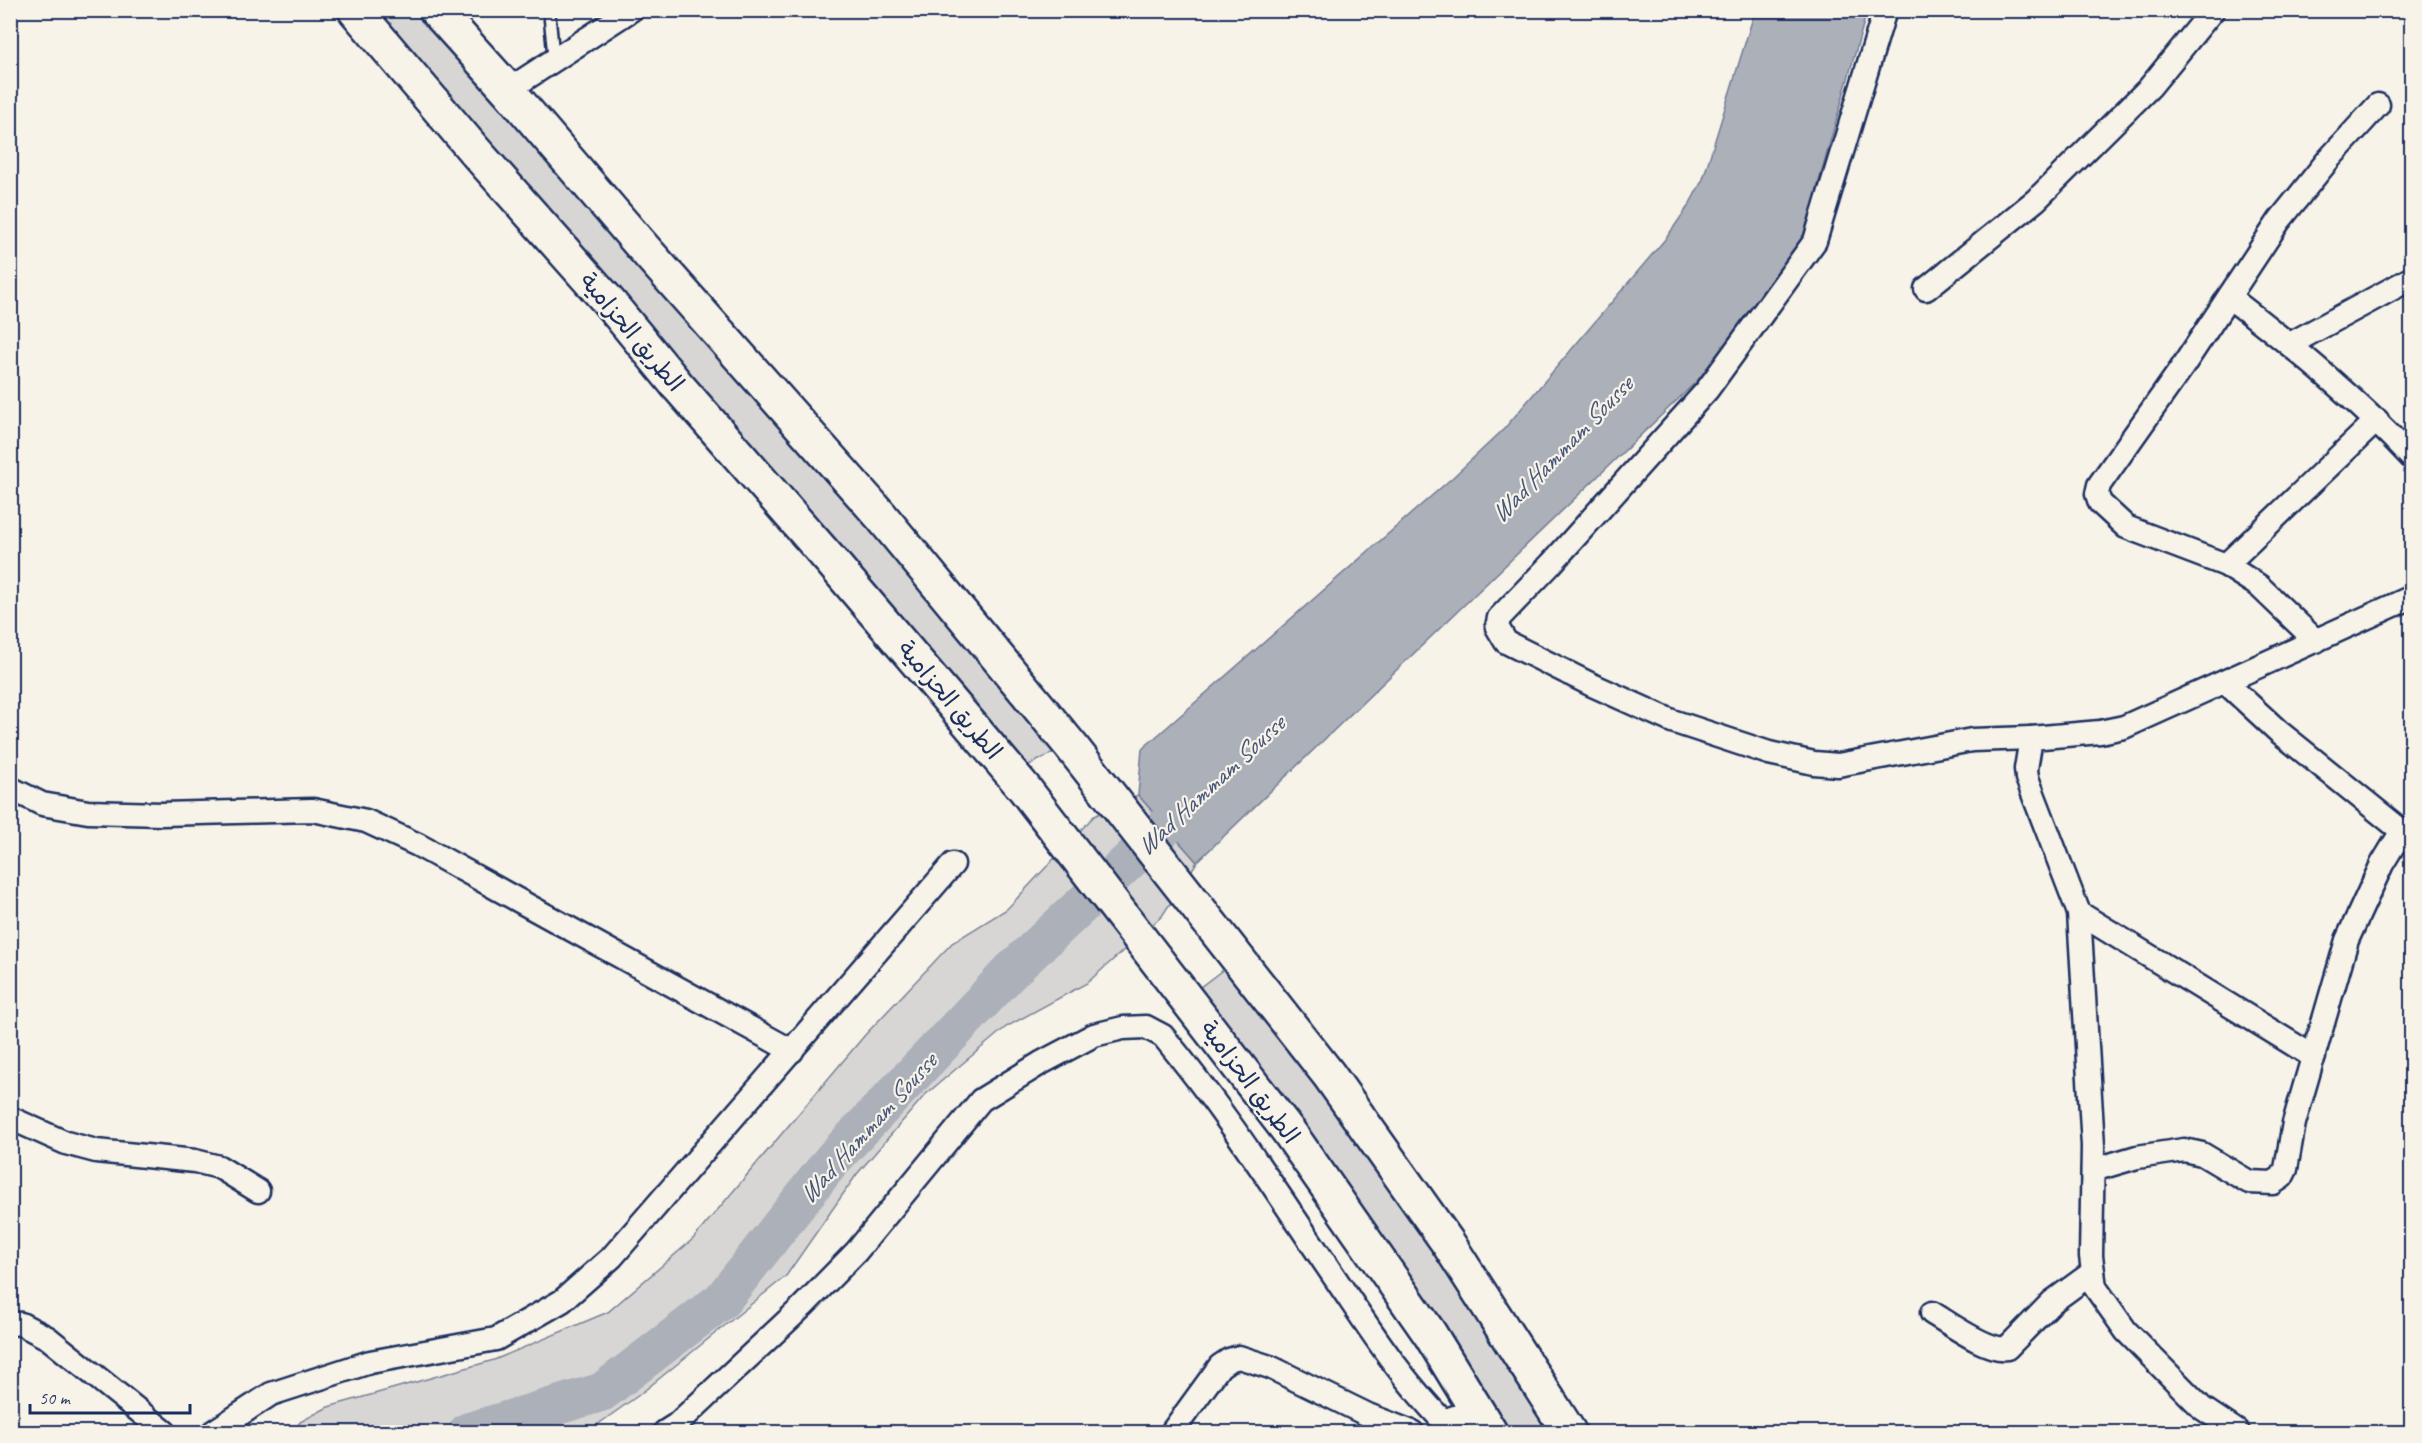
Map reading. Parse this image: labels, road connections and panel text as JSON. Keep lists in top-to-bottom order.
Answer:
{
  "streets": {
    "highway": ["الطريق الحزامية"]
  },
  "water": ["Wad Hammam Sousse"],
  "scale_bar": "50 m"
}
